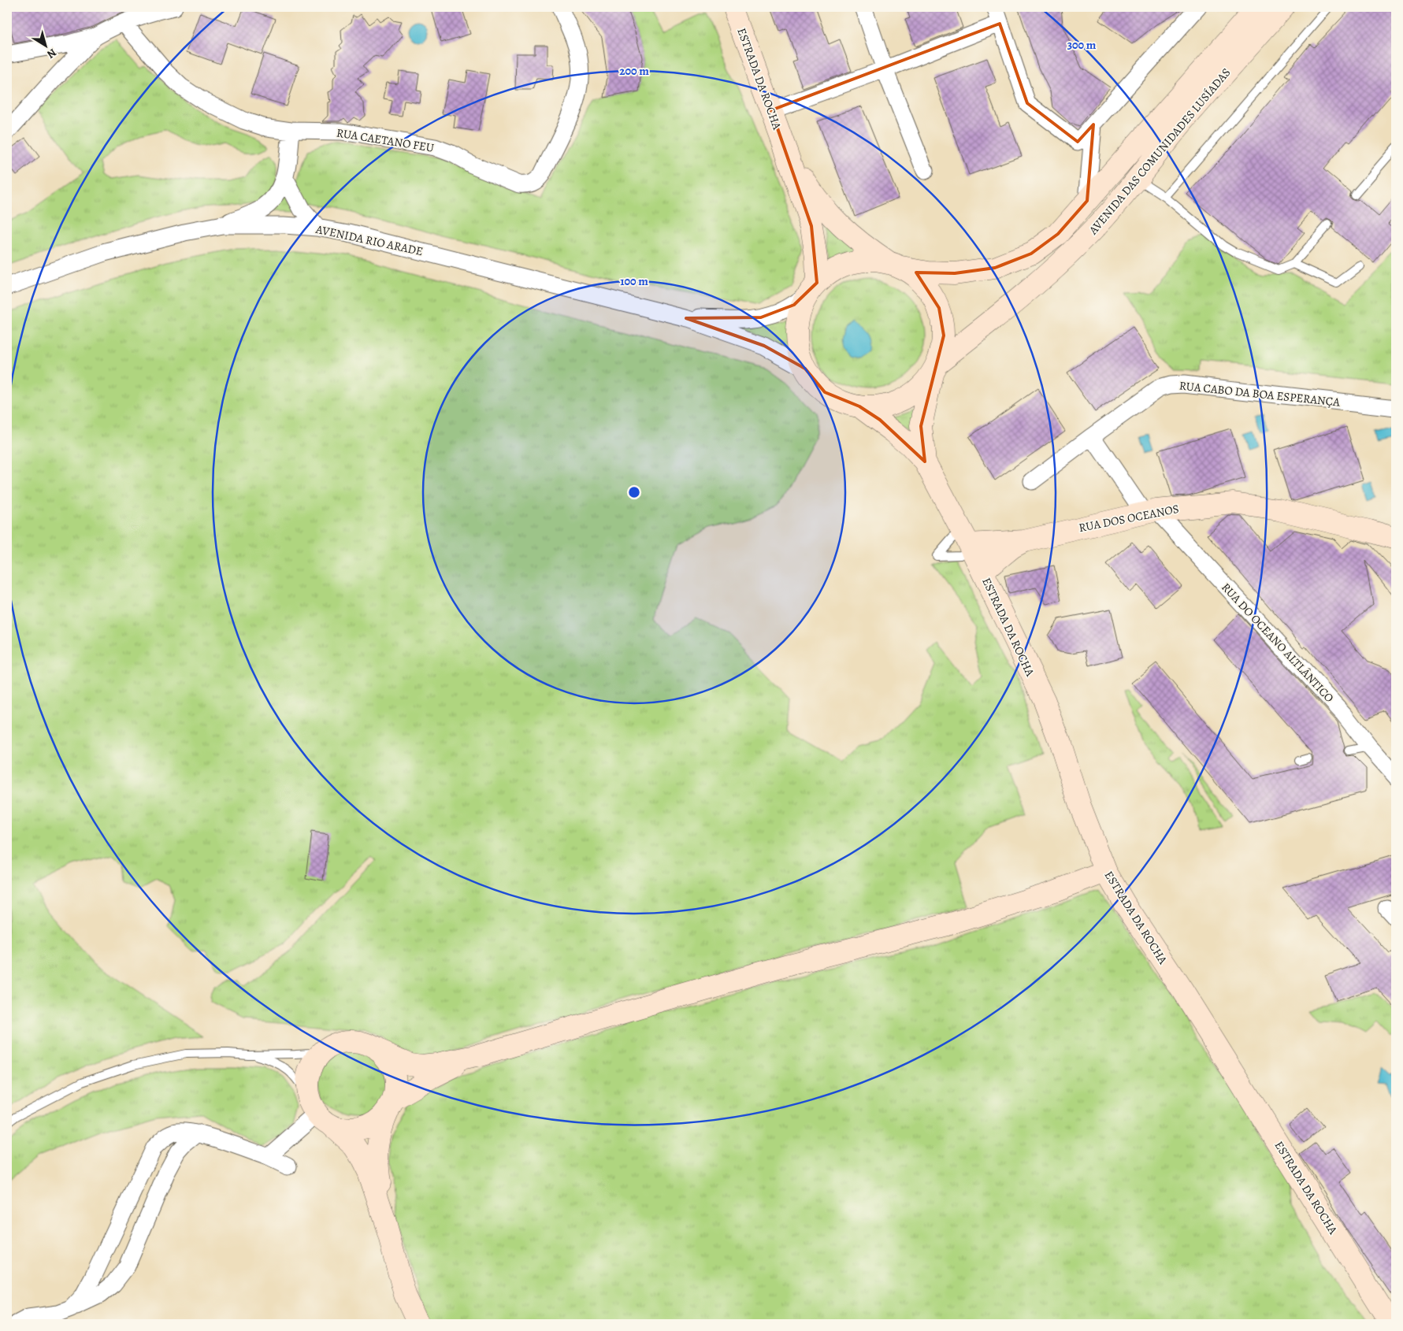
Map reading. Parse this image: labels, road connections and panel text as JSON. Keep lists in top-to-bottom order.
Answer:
{
  "streets": {
    "street": [
      "ESTRADA DA ROCHA",
      "RUA CAETANO FEU",
      "AVENIDA DAS COMUNIDADES LUSÍADAS",
      "AVENIDA RIO ARADE",
      "RUA CABO DA BOA ESPERANÇA",
      "RUA DOS OCEANOS",
      "RUA DO OCEANO ALTLÂNTICO"
    ]
  },
  "crossings": [
    ["ESTRADA DA ROCHA", "AVENIDA DAS COMUNIDADES LUSÍADAS"],
    ["RUA DOS OCEANOS", "RUA DO OCEANO ALTLÂNTICO"]
  ],
  "north": "bottom right",
  "rings": ["300 m", "200 m", "100 m"]
}
